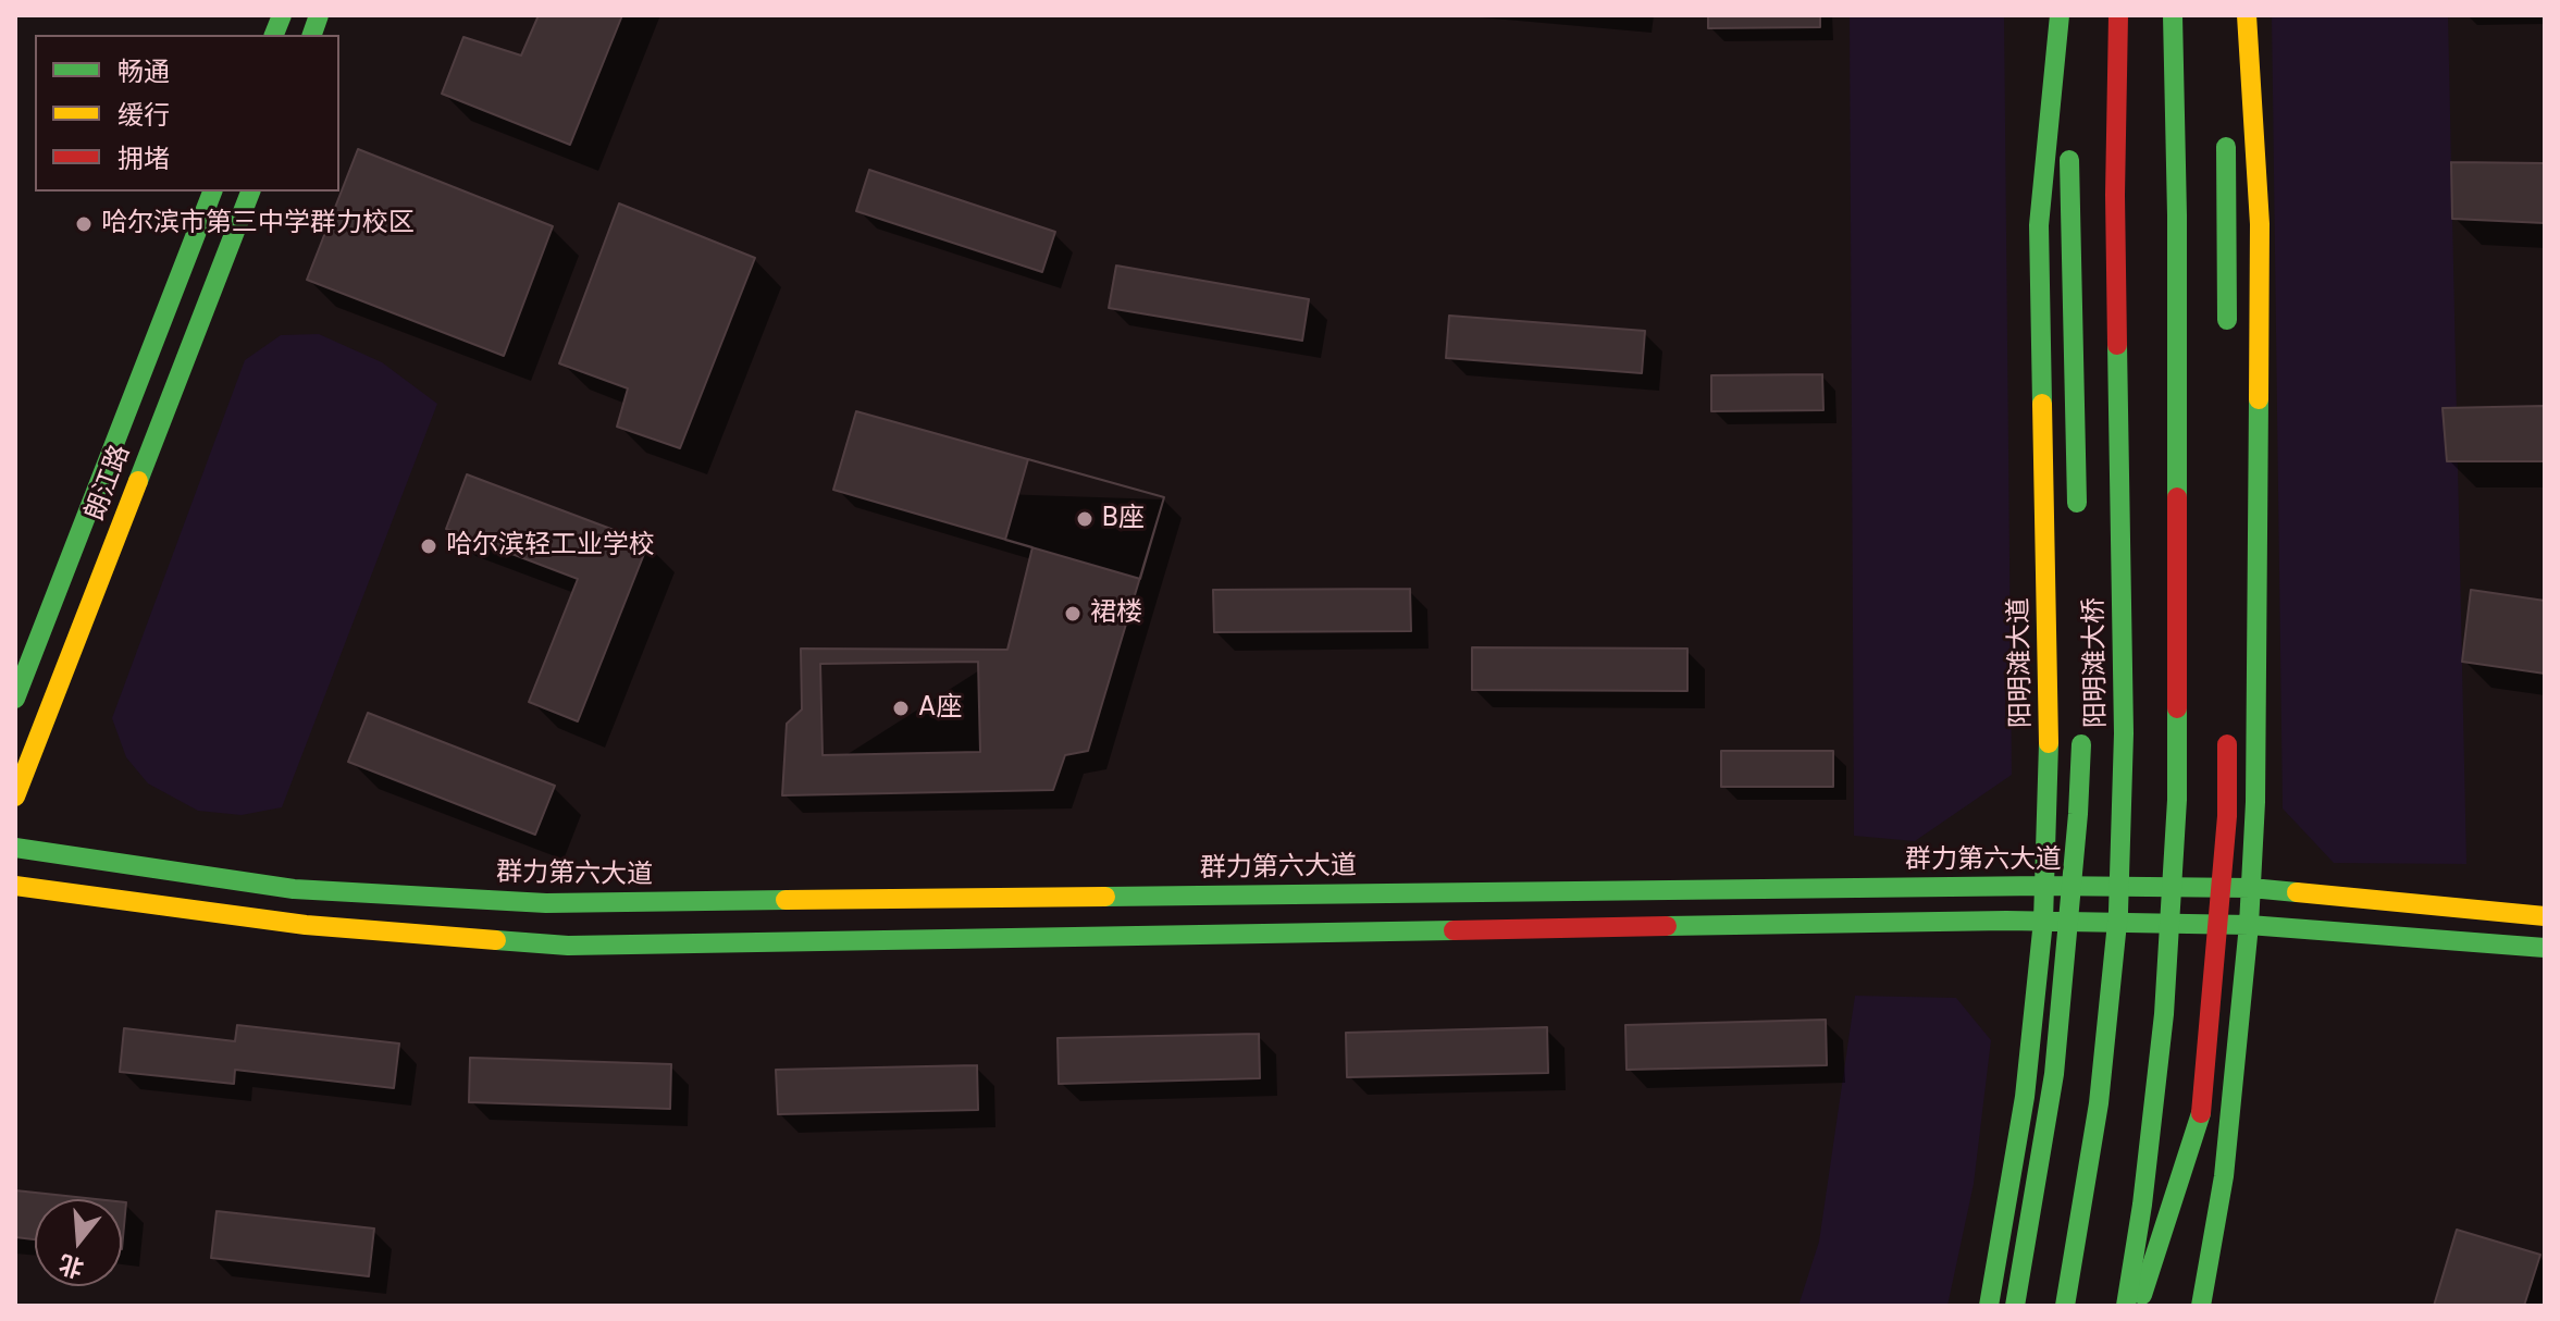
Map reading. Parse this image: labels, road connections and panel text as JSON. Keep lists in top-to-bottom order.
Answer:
{
  "streets": {
    "main road": [
      "朗江路",
      "阳明滩大道",
      "阳明滩大桥",
      "群力第六大道"
    ]
  },
  "crossings": [
    ["阳明滩大道", "群力第六大道"]
  ],
  "places": [
    "哈尔滨市第三中学群力校区",
    "B座",
    "哈尔滨轻工业学校",
    "裙楼",
    "A座"
  ],
  "legend": ["畅通", "缓行", "拥堵"],
  "north": "bottom"
}
